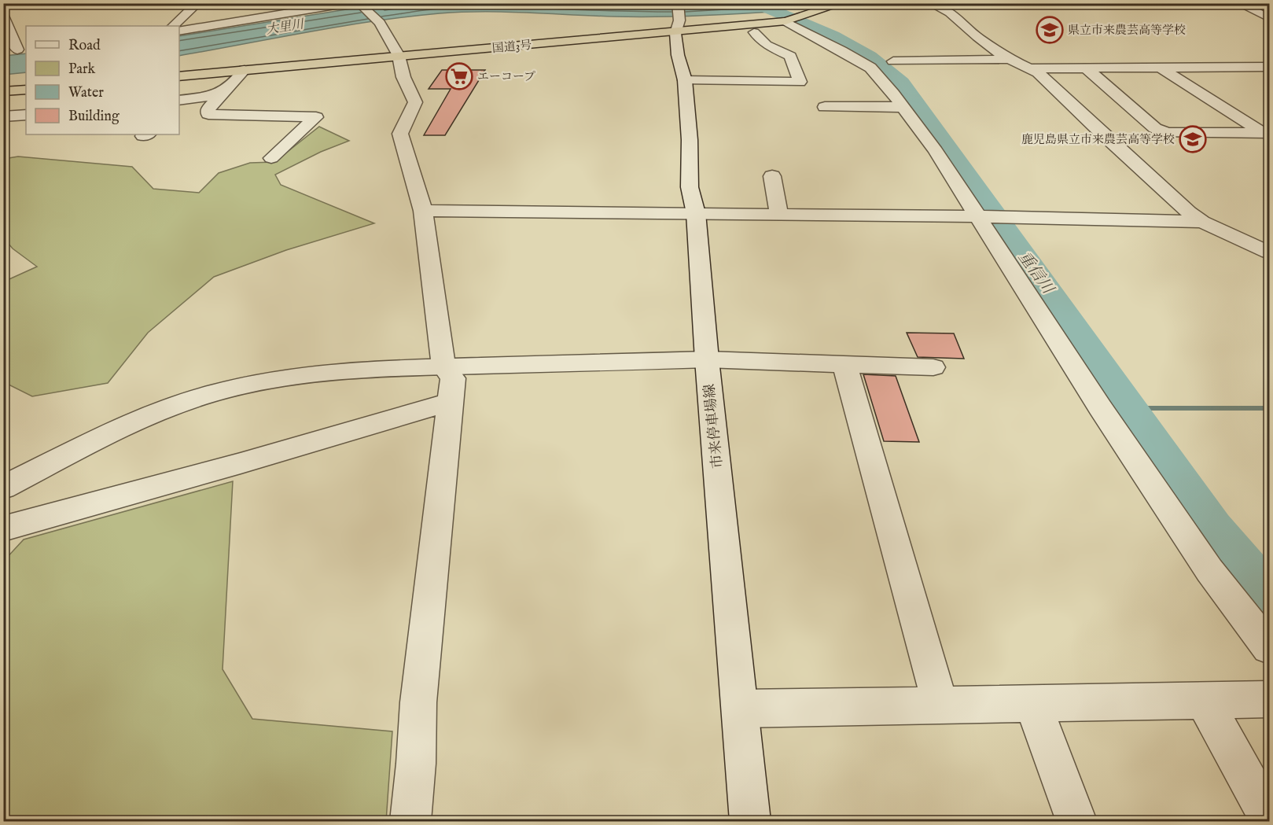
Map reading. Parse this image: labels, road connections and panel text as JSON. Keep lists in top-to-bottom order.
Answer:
{
  "streets": {
    "highway": ["国道3号"],
    "street": ["市来停車場線"]
  },
  "crossings": [
    ["国道3号", "市来停車場線"]
  ],
  "water": ["大里川", "重信川"],
  "places": {
    "school or university": ["県立市来農芸高等学校", "鹿児島県立市来農芸高等学校"],
    "supermarket": ["エーコープ"]
  },
  "legend": [
    "Road",
    "Park",
    "Water",
    "Building"
  ]
}
